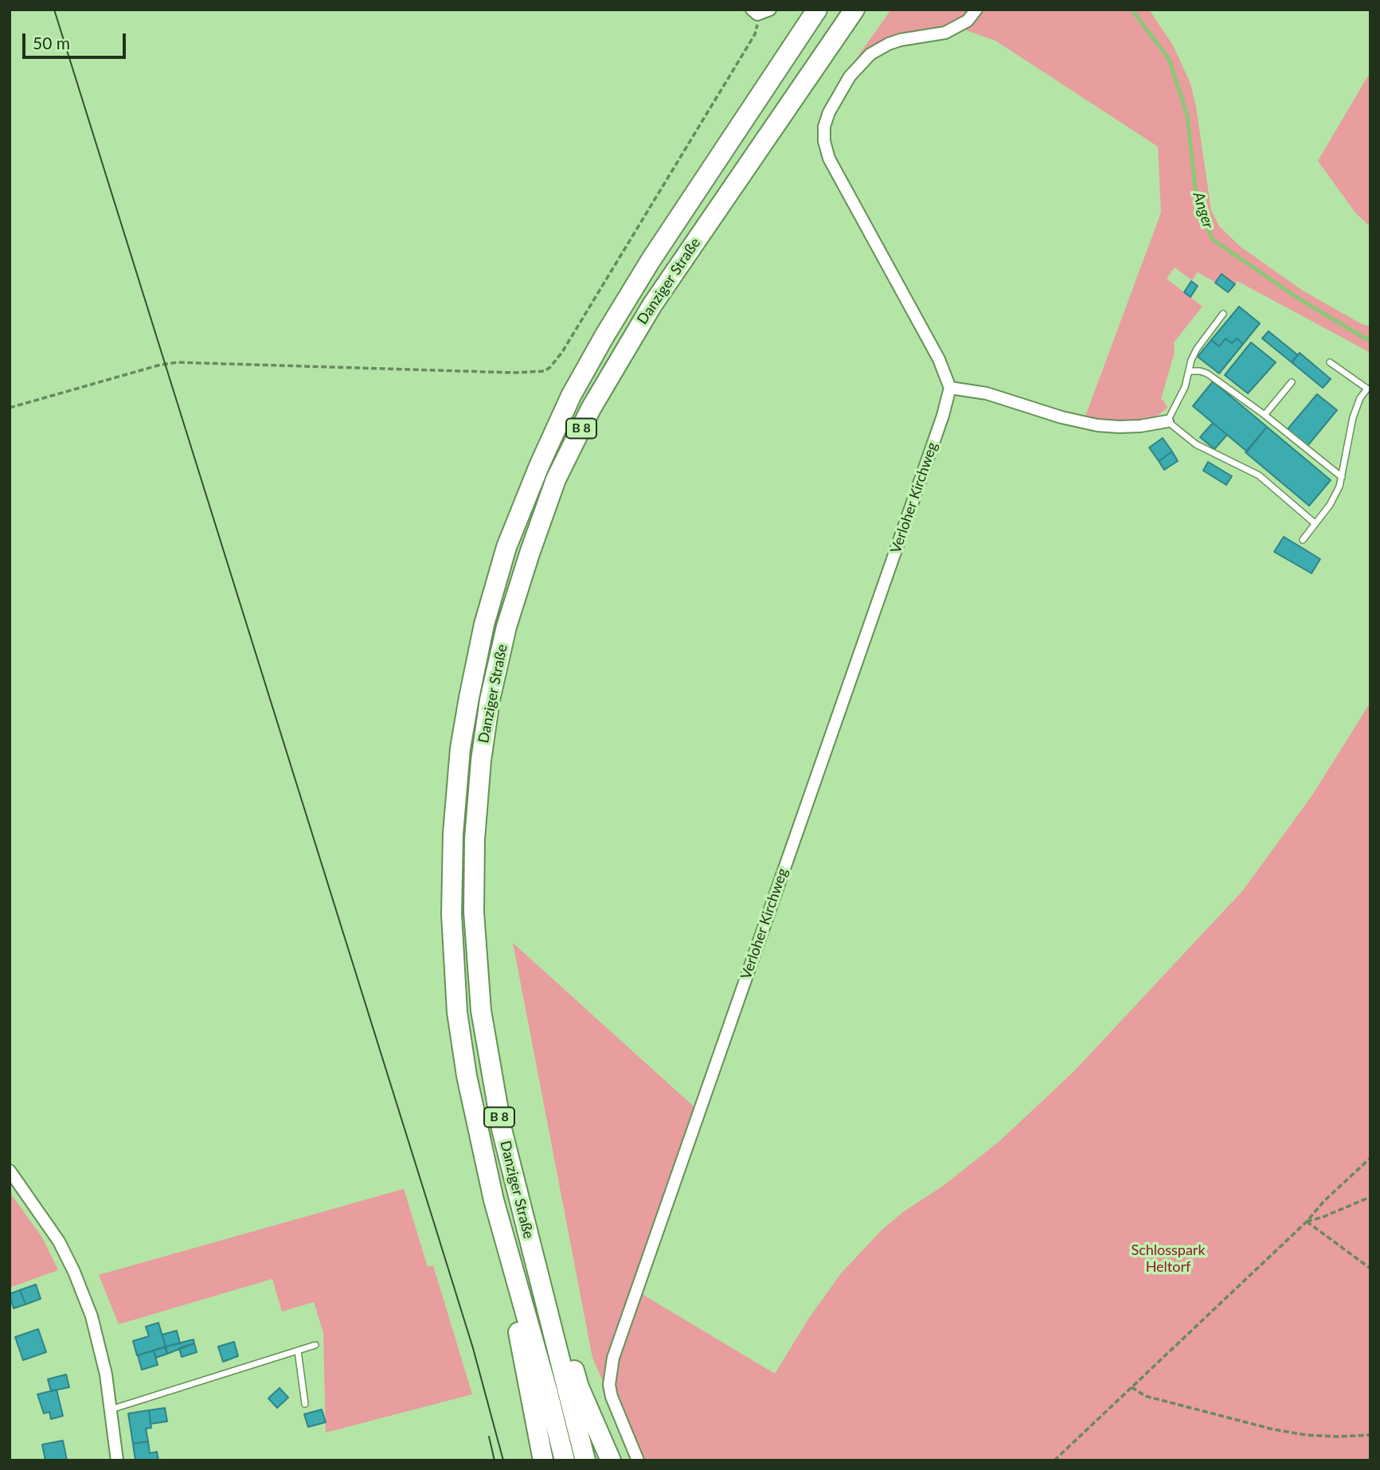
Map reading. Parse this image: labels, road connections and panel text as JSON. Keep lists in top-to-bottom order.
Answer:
{
  "streets": {
    "highway": ["Danziger Straße", "B 8"],
    "street": ["Verloher Kirchweg"]
  },
  "water": ["Anger"],
  "parks": ["Schlosspark Heltorf"],
  "scale_bar": "50 m"
}
